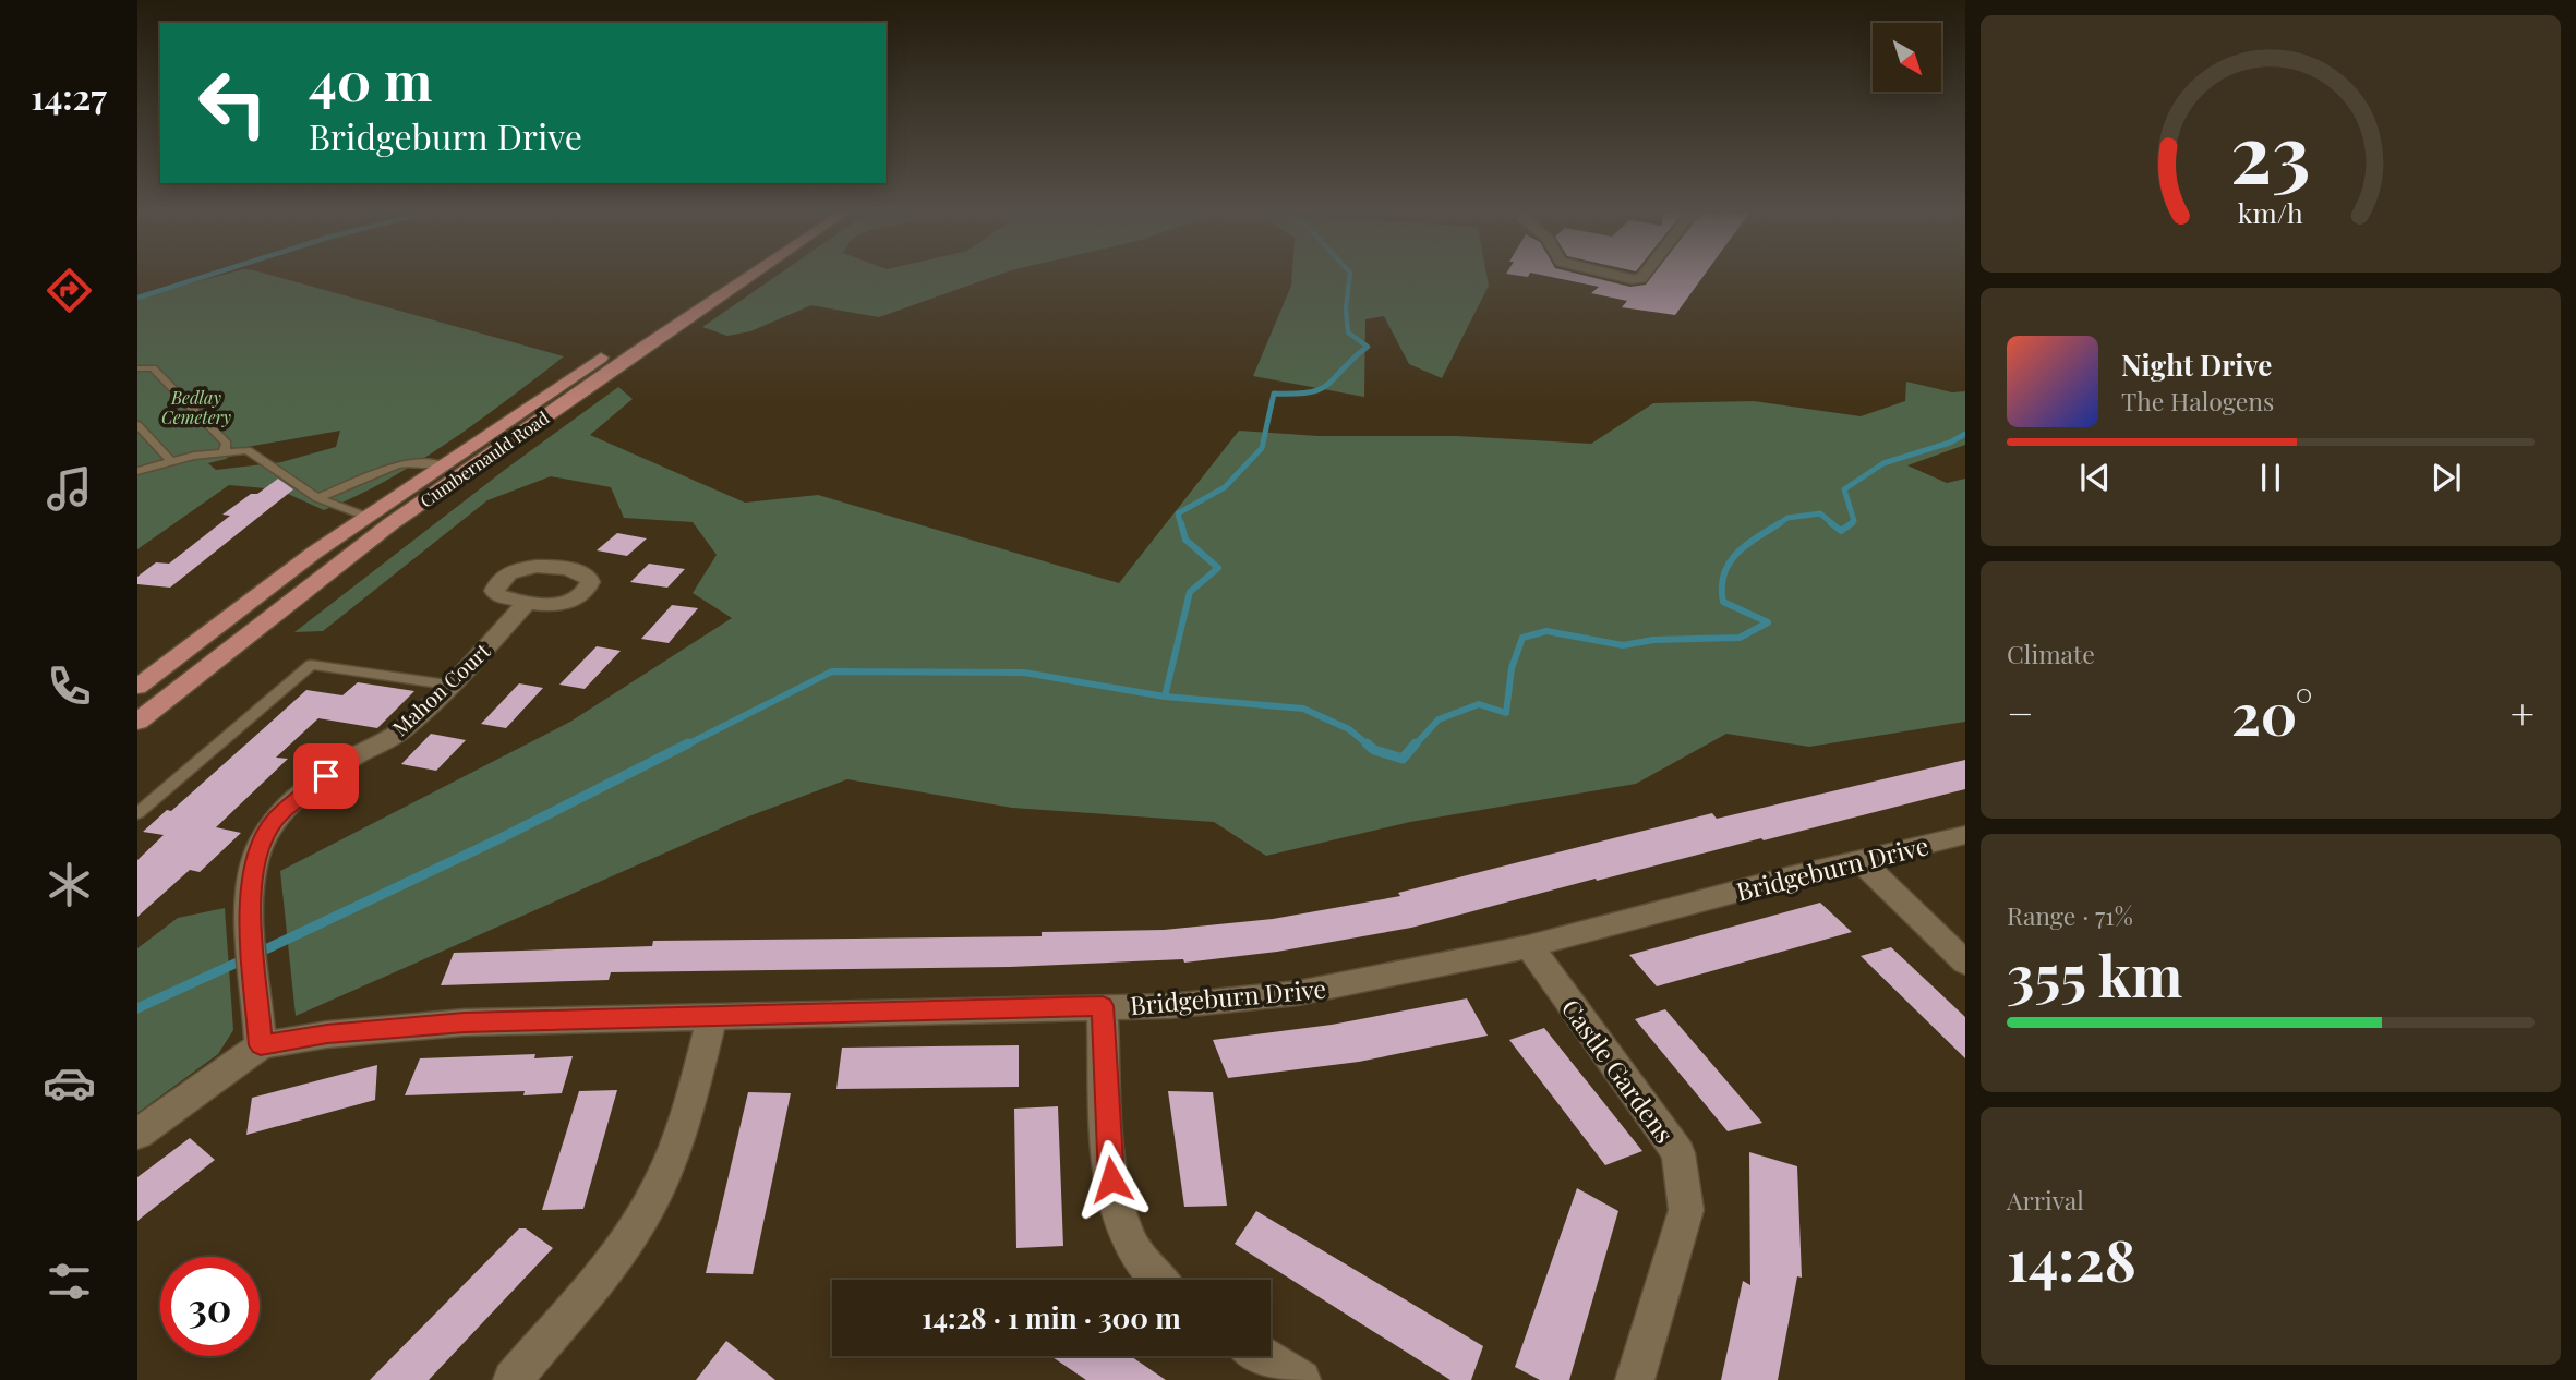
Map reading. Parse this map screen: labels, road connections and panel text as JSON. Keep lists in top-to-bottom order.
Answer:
{
  "streets": {
    "main road": ["Cumbernauld Road"],
    "street": ["Mahon Court", "Bridgeburn Drive", "Castle Gardens"]
  },
  "crossings": [
    ["Mahon Court", "Bridgeburn Drive"],
    ["Bridgeburn Drive", "Castle Gardens"]
  ],
  "parks": ["Bedlay Cemetery"],
  "north": "bottom right",
  "page": {
    "tabs": "14:27",
    "turn": ["40 m", "Bridgeburn Drive"],
    "song": ["Night Drive", "The Halogens"],
    "tile": [
      "Climate",
      ["Range · 71%", "355 km"],
      ["Arrival", "14:28"]
    ],
    "heat": ["−", "20°", "+"],
    "limit": "30",
    "trip": "14:28 · 1 min · 300 m",
    "gauge": ["23", "km/h"]
  }
}
